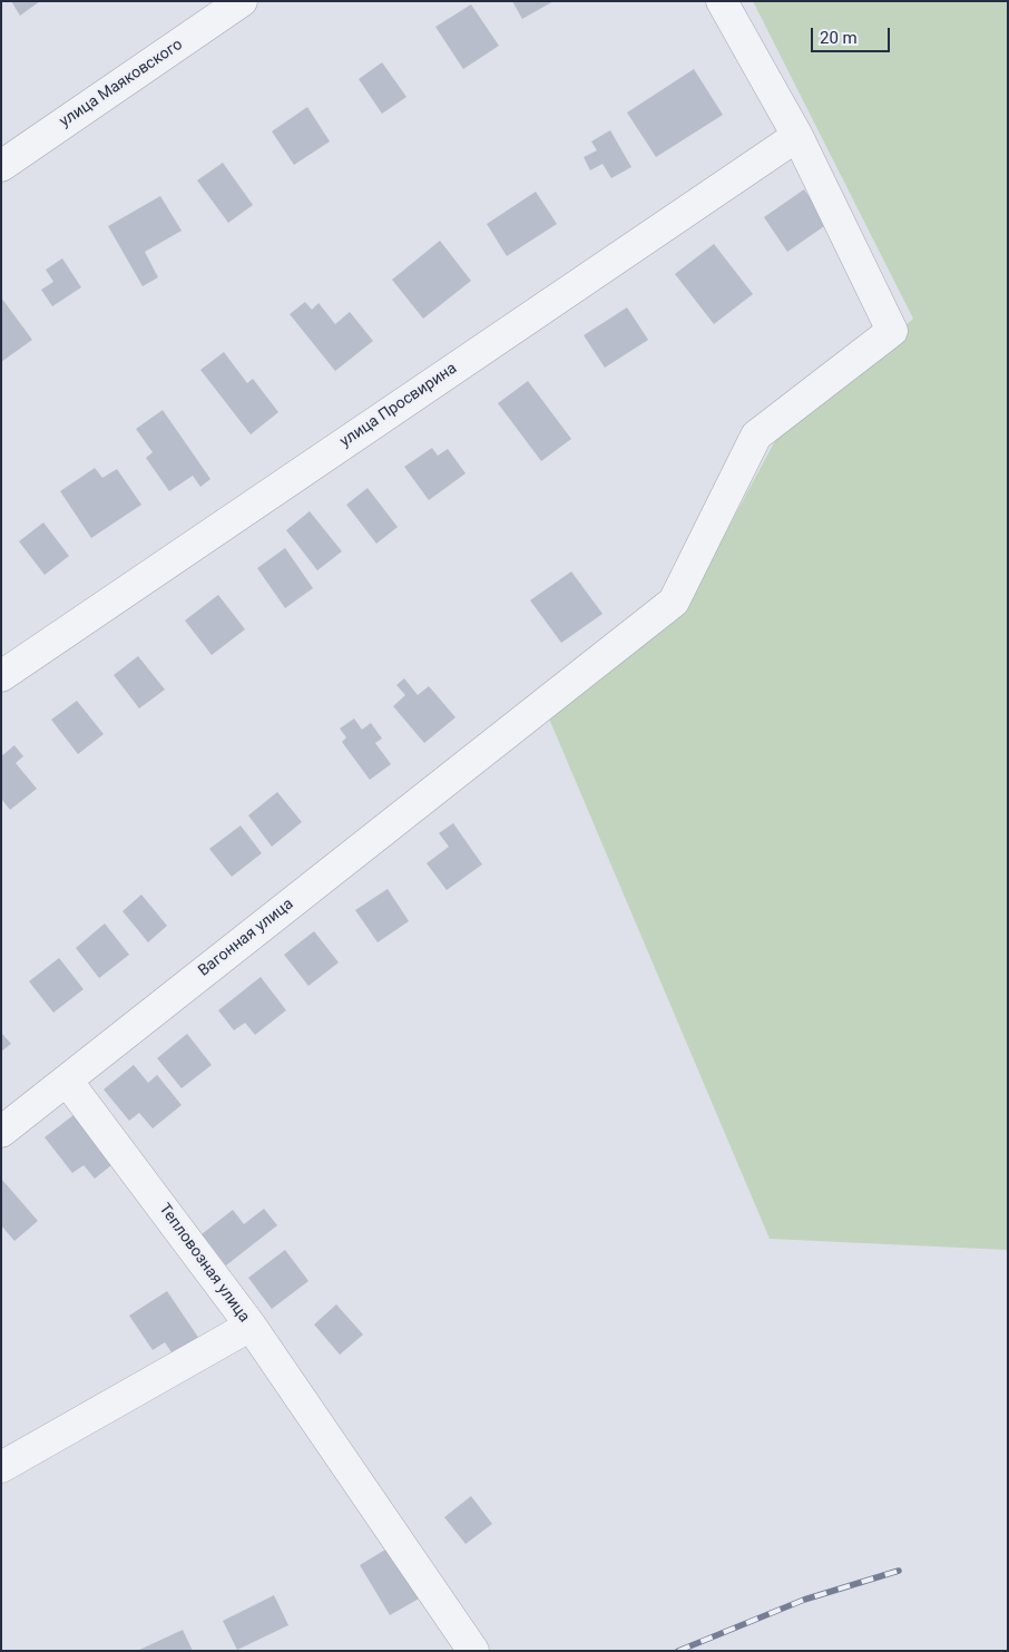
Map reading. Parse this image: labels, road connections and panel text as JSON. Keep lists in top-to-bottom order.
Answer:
{
  "streets": {
    "street": [
      "улица Маяковского",
      "улица Просвирина",
      "Вагонная улица",
      "Тепловозная улица"
    ]
  },
  "crossings": [
    ["улица Просвирина", "Вагонная улица"],
    ["Вагонная улица", "Тепловозная улица"]
  ],
  "scale_bar": "20 m"
}
